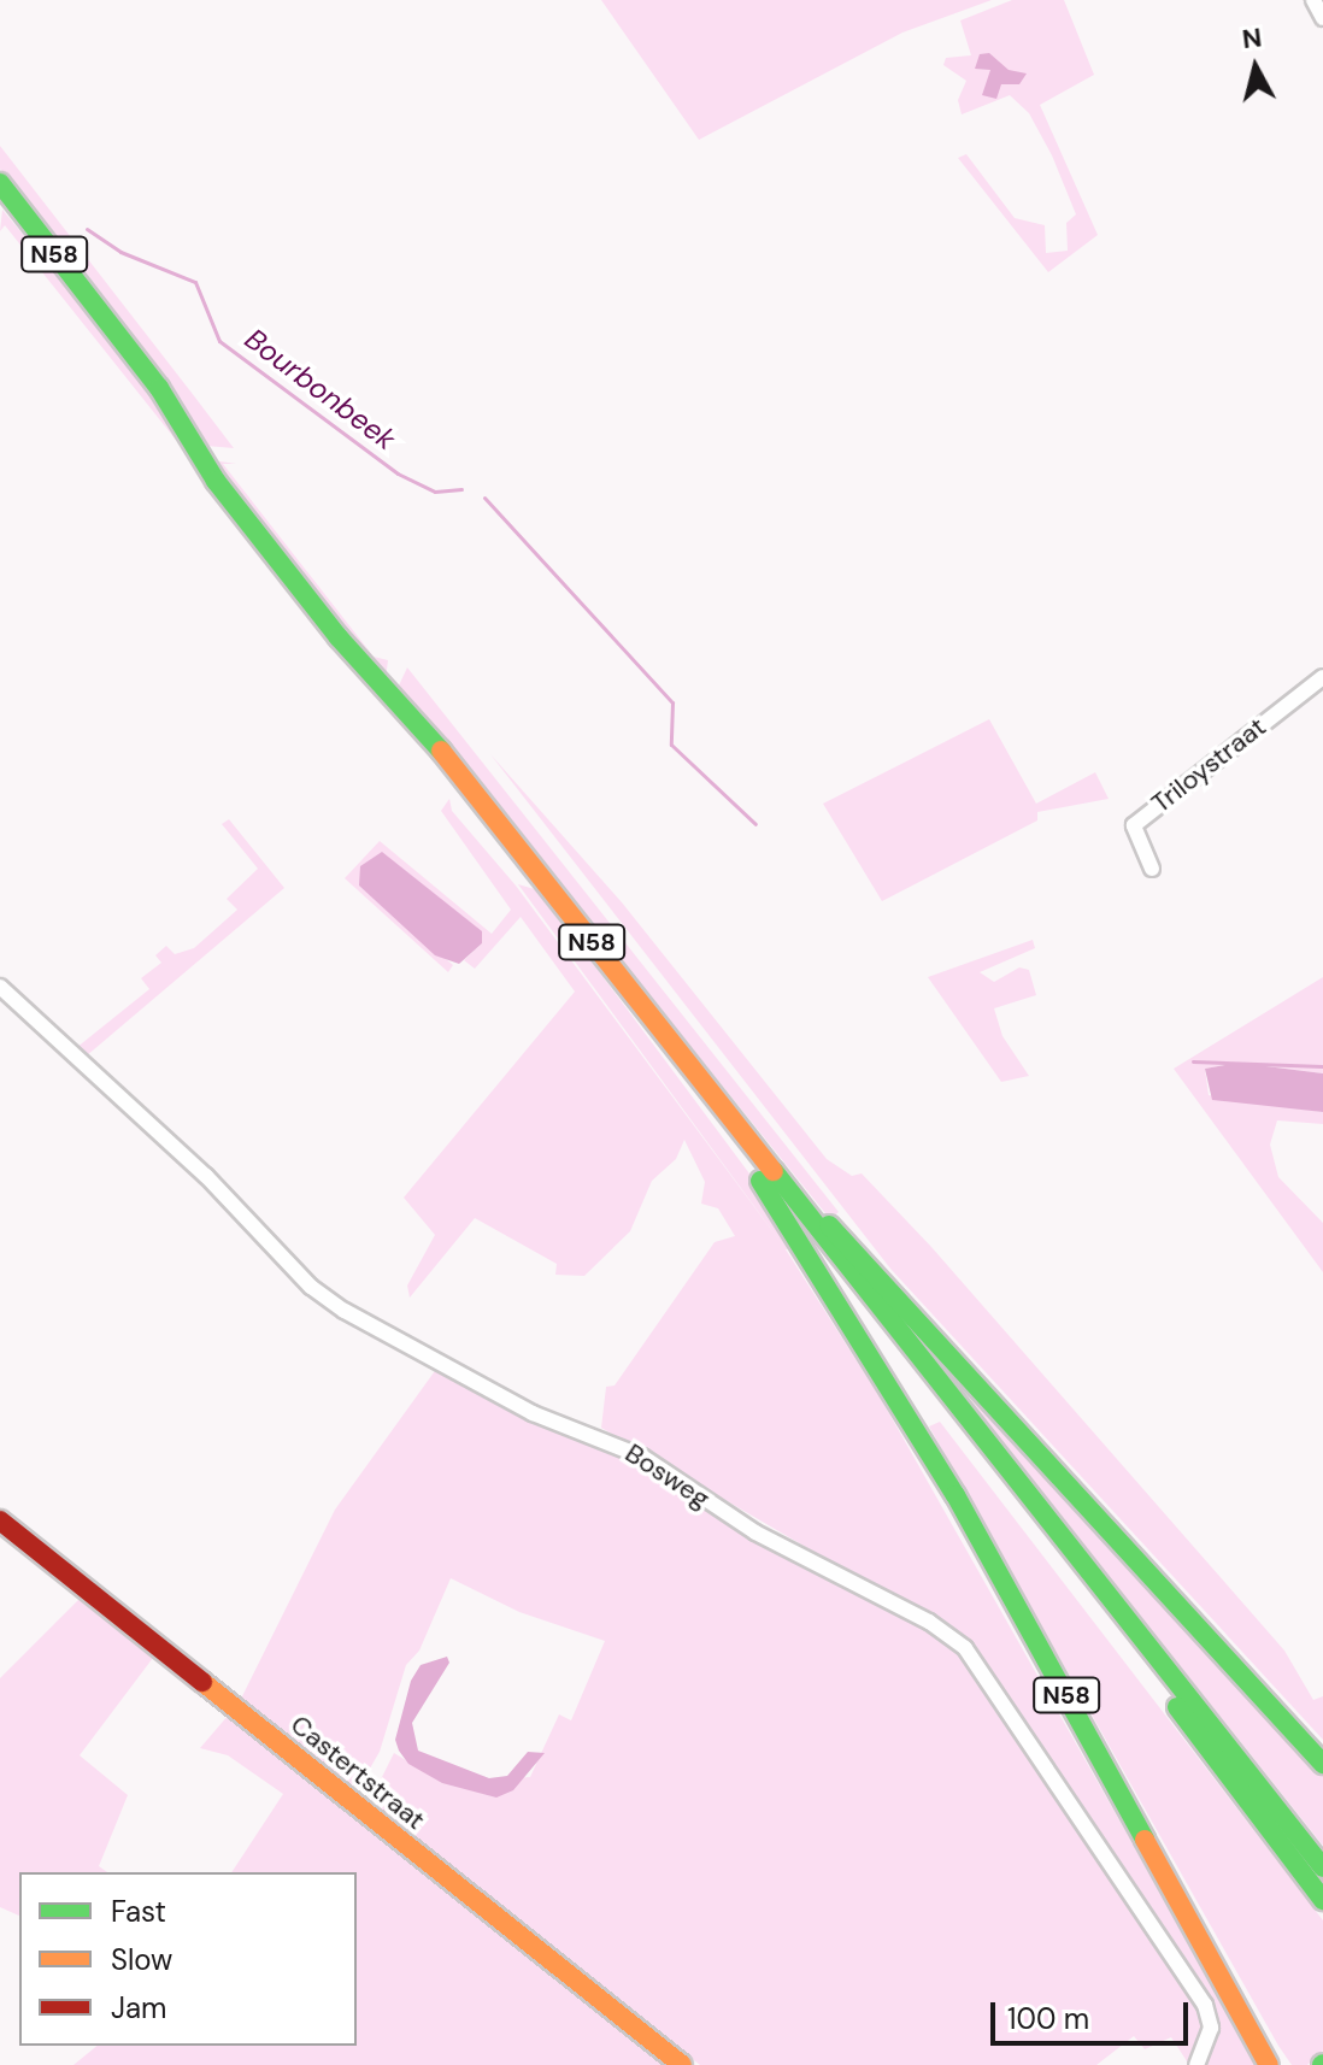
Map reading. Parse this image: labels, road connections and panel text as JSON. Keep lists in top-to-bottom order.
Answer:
{
  "streets": {
    "main road": ["N58", "Castertstraat"],
    "street": ["Triloystraat", "Bosweg"]
  },
  "water": ["Bourbonbeek"],
  "legend": ["Fast", "Slow", "Jam"],
  "scale_bar": "100 m",
  "north": "top"
}
